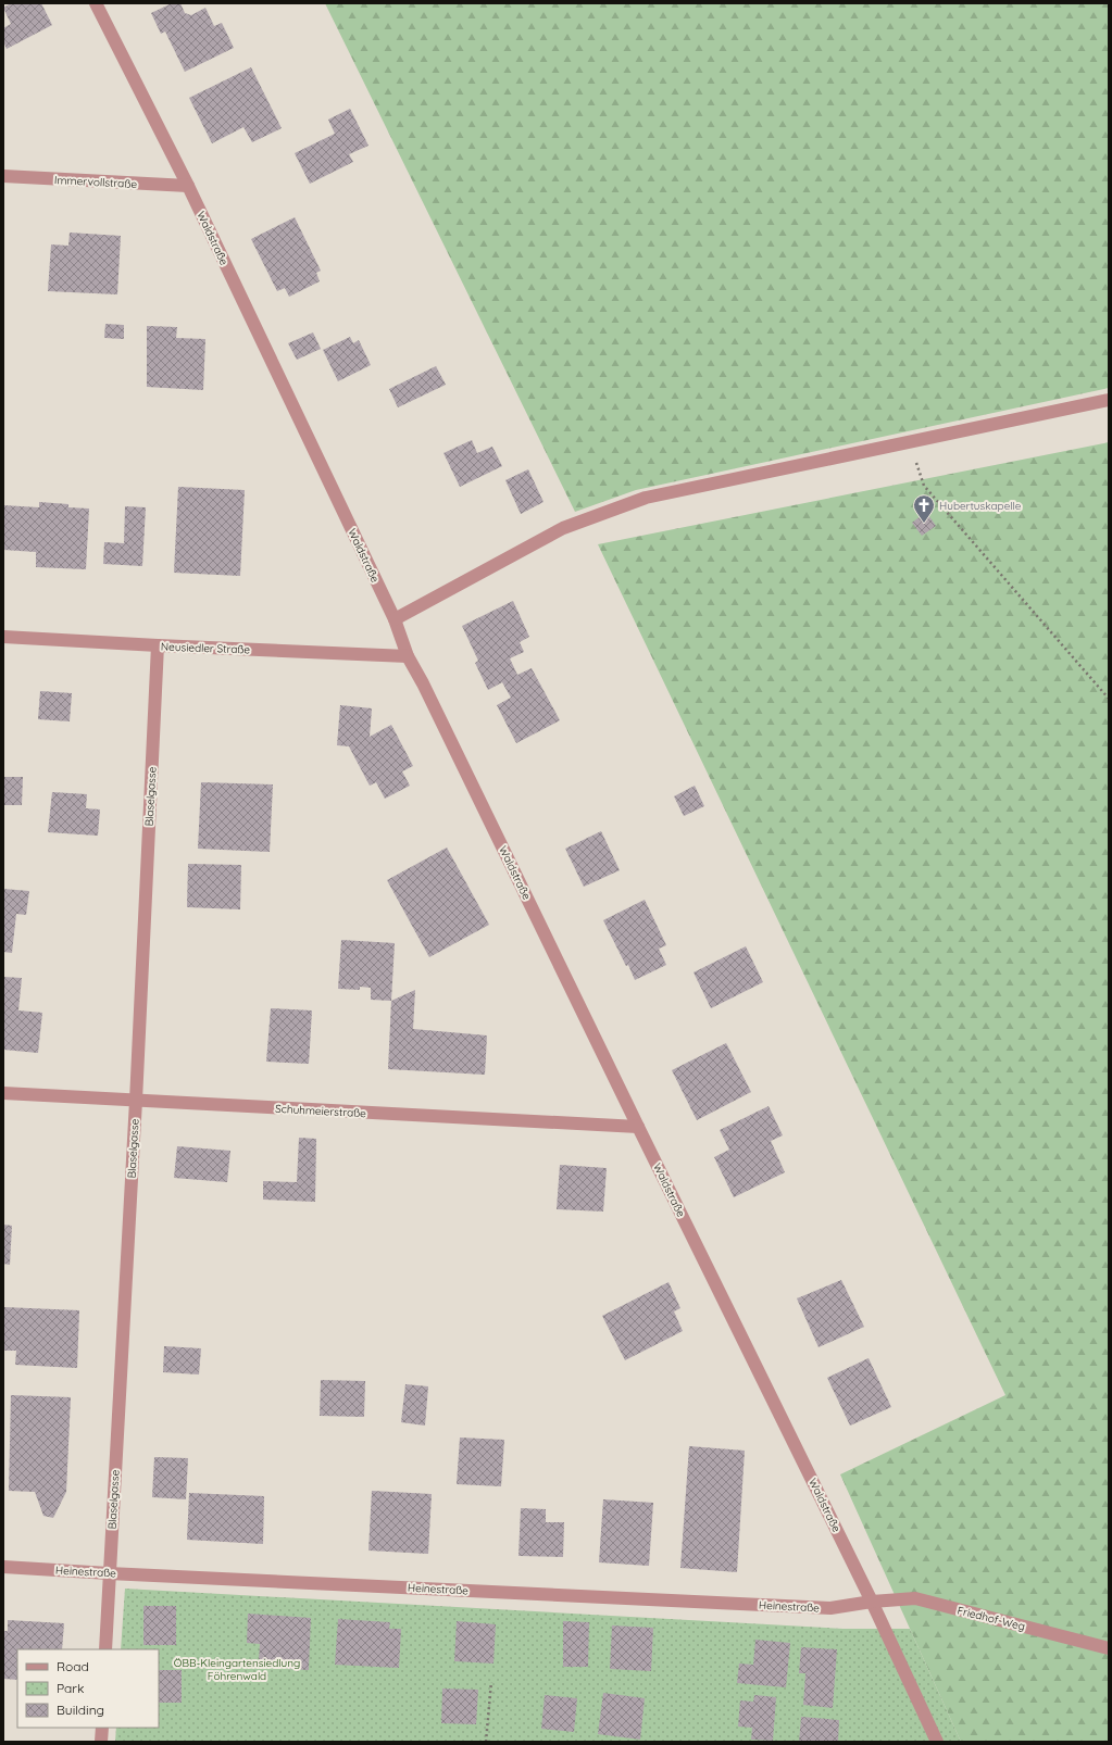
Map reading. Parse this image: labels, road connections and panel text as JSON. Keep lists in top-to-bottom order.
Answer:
{
  "streets": {
    "street": [
      "Immervollstraße",
      "Waldstraße",
      "Neusiedler Straße",
      "Blaselgasse",
      "Schuhmeierstraße",
      "Heinestraße",
      "Friedhof-Weg"
    ]
  },
  "crossings": [
    ["Immervollstraße", "Waldstraße"],
    ["Waldstraße", "Neusiedler Straße"],
    ["Waldstraße", "Schuhmeierstraße"],
    ["Waldstraße", "Heinestraße"],
    ["Waldstraße", "Friedhof-Weg"],
    ["Neusiedler Straße", "Blaselgasse"],
    ["Blaselgasse", "Schuhmeierstraße"],
    ["Blaselgasse", "Heinestraße"],
    ["Heinestraße", "Friedhof-Weg"]
  ],
  "parks": ["ÖBB-Kleingartensiedlung Föhrenwald"],
  "places": {
    "church": ["Hubertuskapelle"]
  },
  "legend": ["Road", "Park", "Building"]
}
